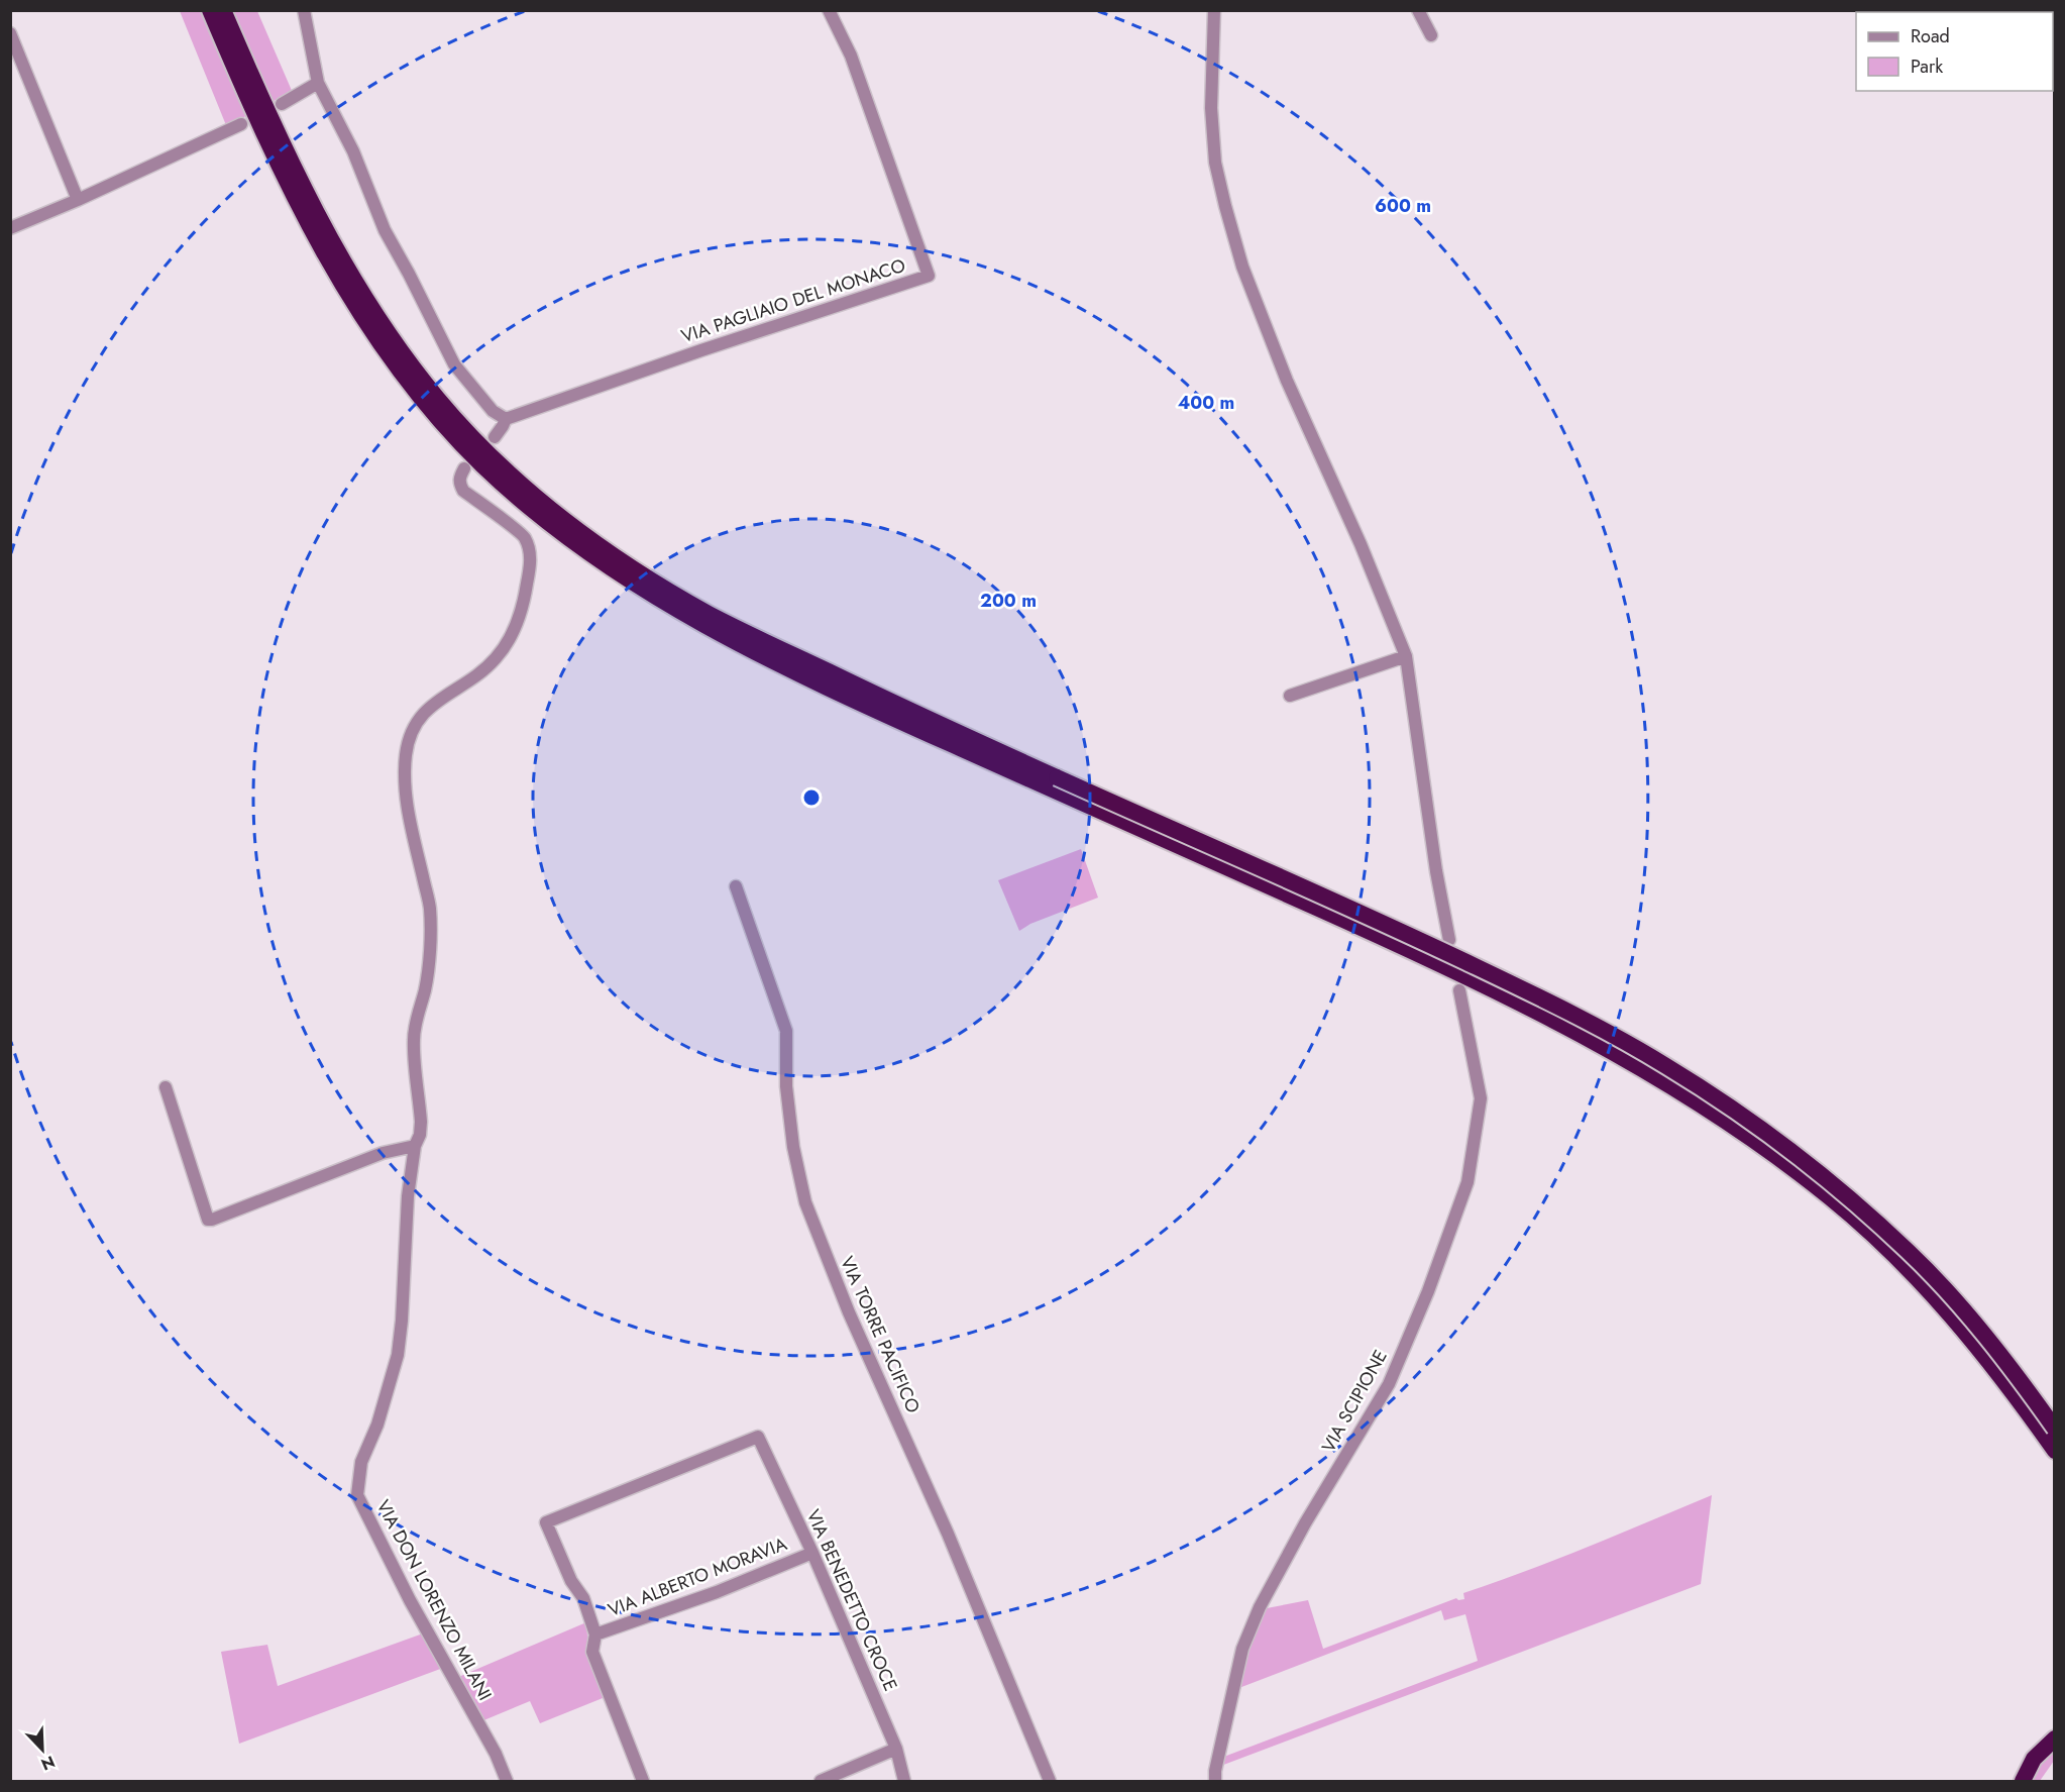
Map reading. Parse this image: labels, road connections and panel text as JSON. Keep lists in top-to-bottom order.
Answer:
{
  "streets": {
    "street": [
      "VIA PAGLIAIO DEL MONACO",
      "VIA TORRE PACIFICO",
      "VIA SCIPIONE",
      "VIA ALBERTO MORAVIA",
      "VIA DON LORENZO MILANI",
      "VIA BENEDETTO CROCE"
    ]
  },
  "crossings": [
    ["VIA ALBERTO MORAVIA", "VIA BENEDETTO CROCE"]
  ],
  "legend": ["Road", "Park"],
  "north": "bottom right",
  "rings": ["600 m", "400 m", "200 m"]
}
